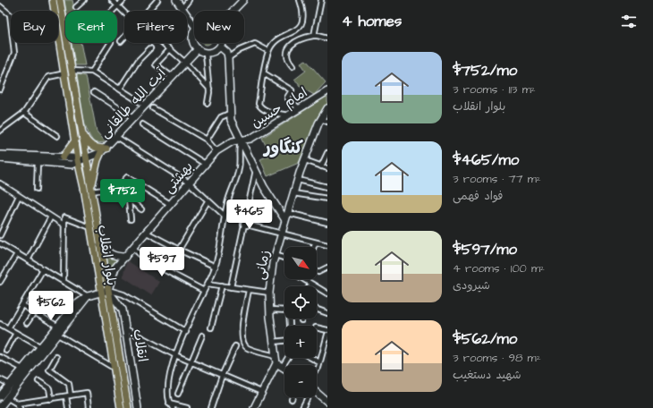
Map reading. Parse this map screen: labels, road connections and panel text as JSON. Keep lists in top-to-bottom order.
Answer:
{
  "streets": {
    "main road": [
      "آیت الله طالقانی",
      "امام حسین",
      "بهشتی",
      "بلوار انقلاب",
      "زمانی",
      "انقلاب"
    ]
  },
  "crossings": [
    ["آیت الله طالقانی", "بلوار انقلاب"],
    ["امام حسین", "بهشتی"],
    ["بهشتی", "بلوار انقلاب"],
    ["بهشتی", "انقلاب"],
    ["بلوار انقلاب", "انقلاب"]
  ],
  "districts": ["کنگاور"],
  "north": "bottom right",
  "page": {
    "heading": "4 homes",
    "chip": [
      "Buy",
      "Rent",
      "Filters",
      "New"
    ],
    "list": [
      {
        "name": "$752/mo",
        "note": "3 rooms · 113 m² · بلوار انقلاب"
      },
      {
        "name": "$465/mo",
        "note": "3 rooms · 77 m² · فواد فهمی"
      },
      {
        "name": "$597/mo",
        "note": "4 rooms · 100 m² · شیرودی"
      },
      {
        "name": "$562/mo",
        "note": "3 rooms · 98 m² · شهید دستغیب"
      }
    ],
    "price": [
      "$752",
      "$465",
      "$597",
      "$562"
    ],
    "map_buttons": ["+", "−"]
  }
}
